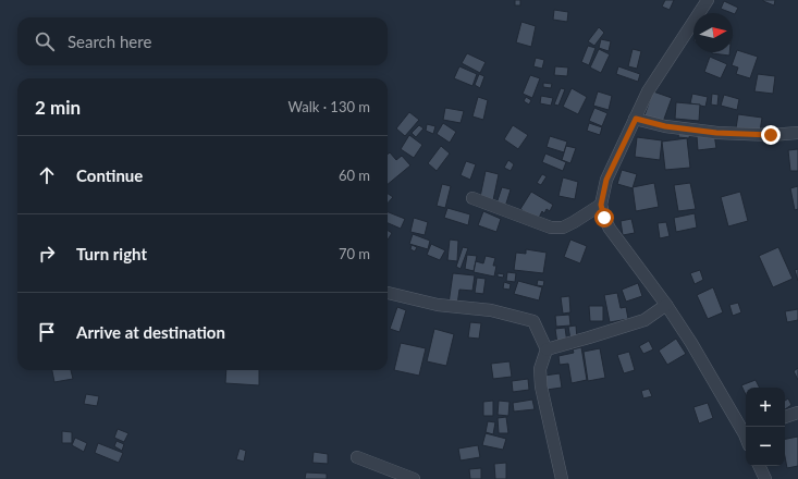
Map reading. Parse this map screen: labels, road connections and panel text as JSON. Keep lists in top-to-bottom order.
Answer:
{
  "north": "right",
  "page": {
    "search": "Search here",
    "heading": ["2 min", "Walk · 130 m"],
    "list": [
      ["Continue", "60 m"],
      ["Turn right", "70 m"],
      "Arrive at destination"
    ],
    "map_buttons": ["+", "−"]
  }
}
